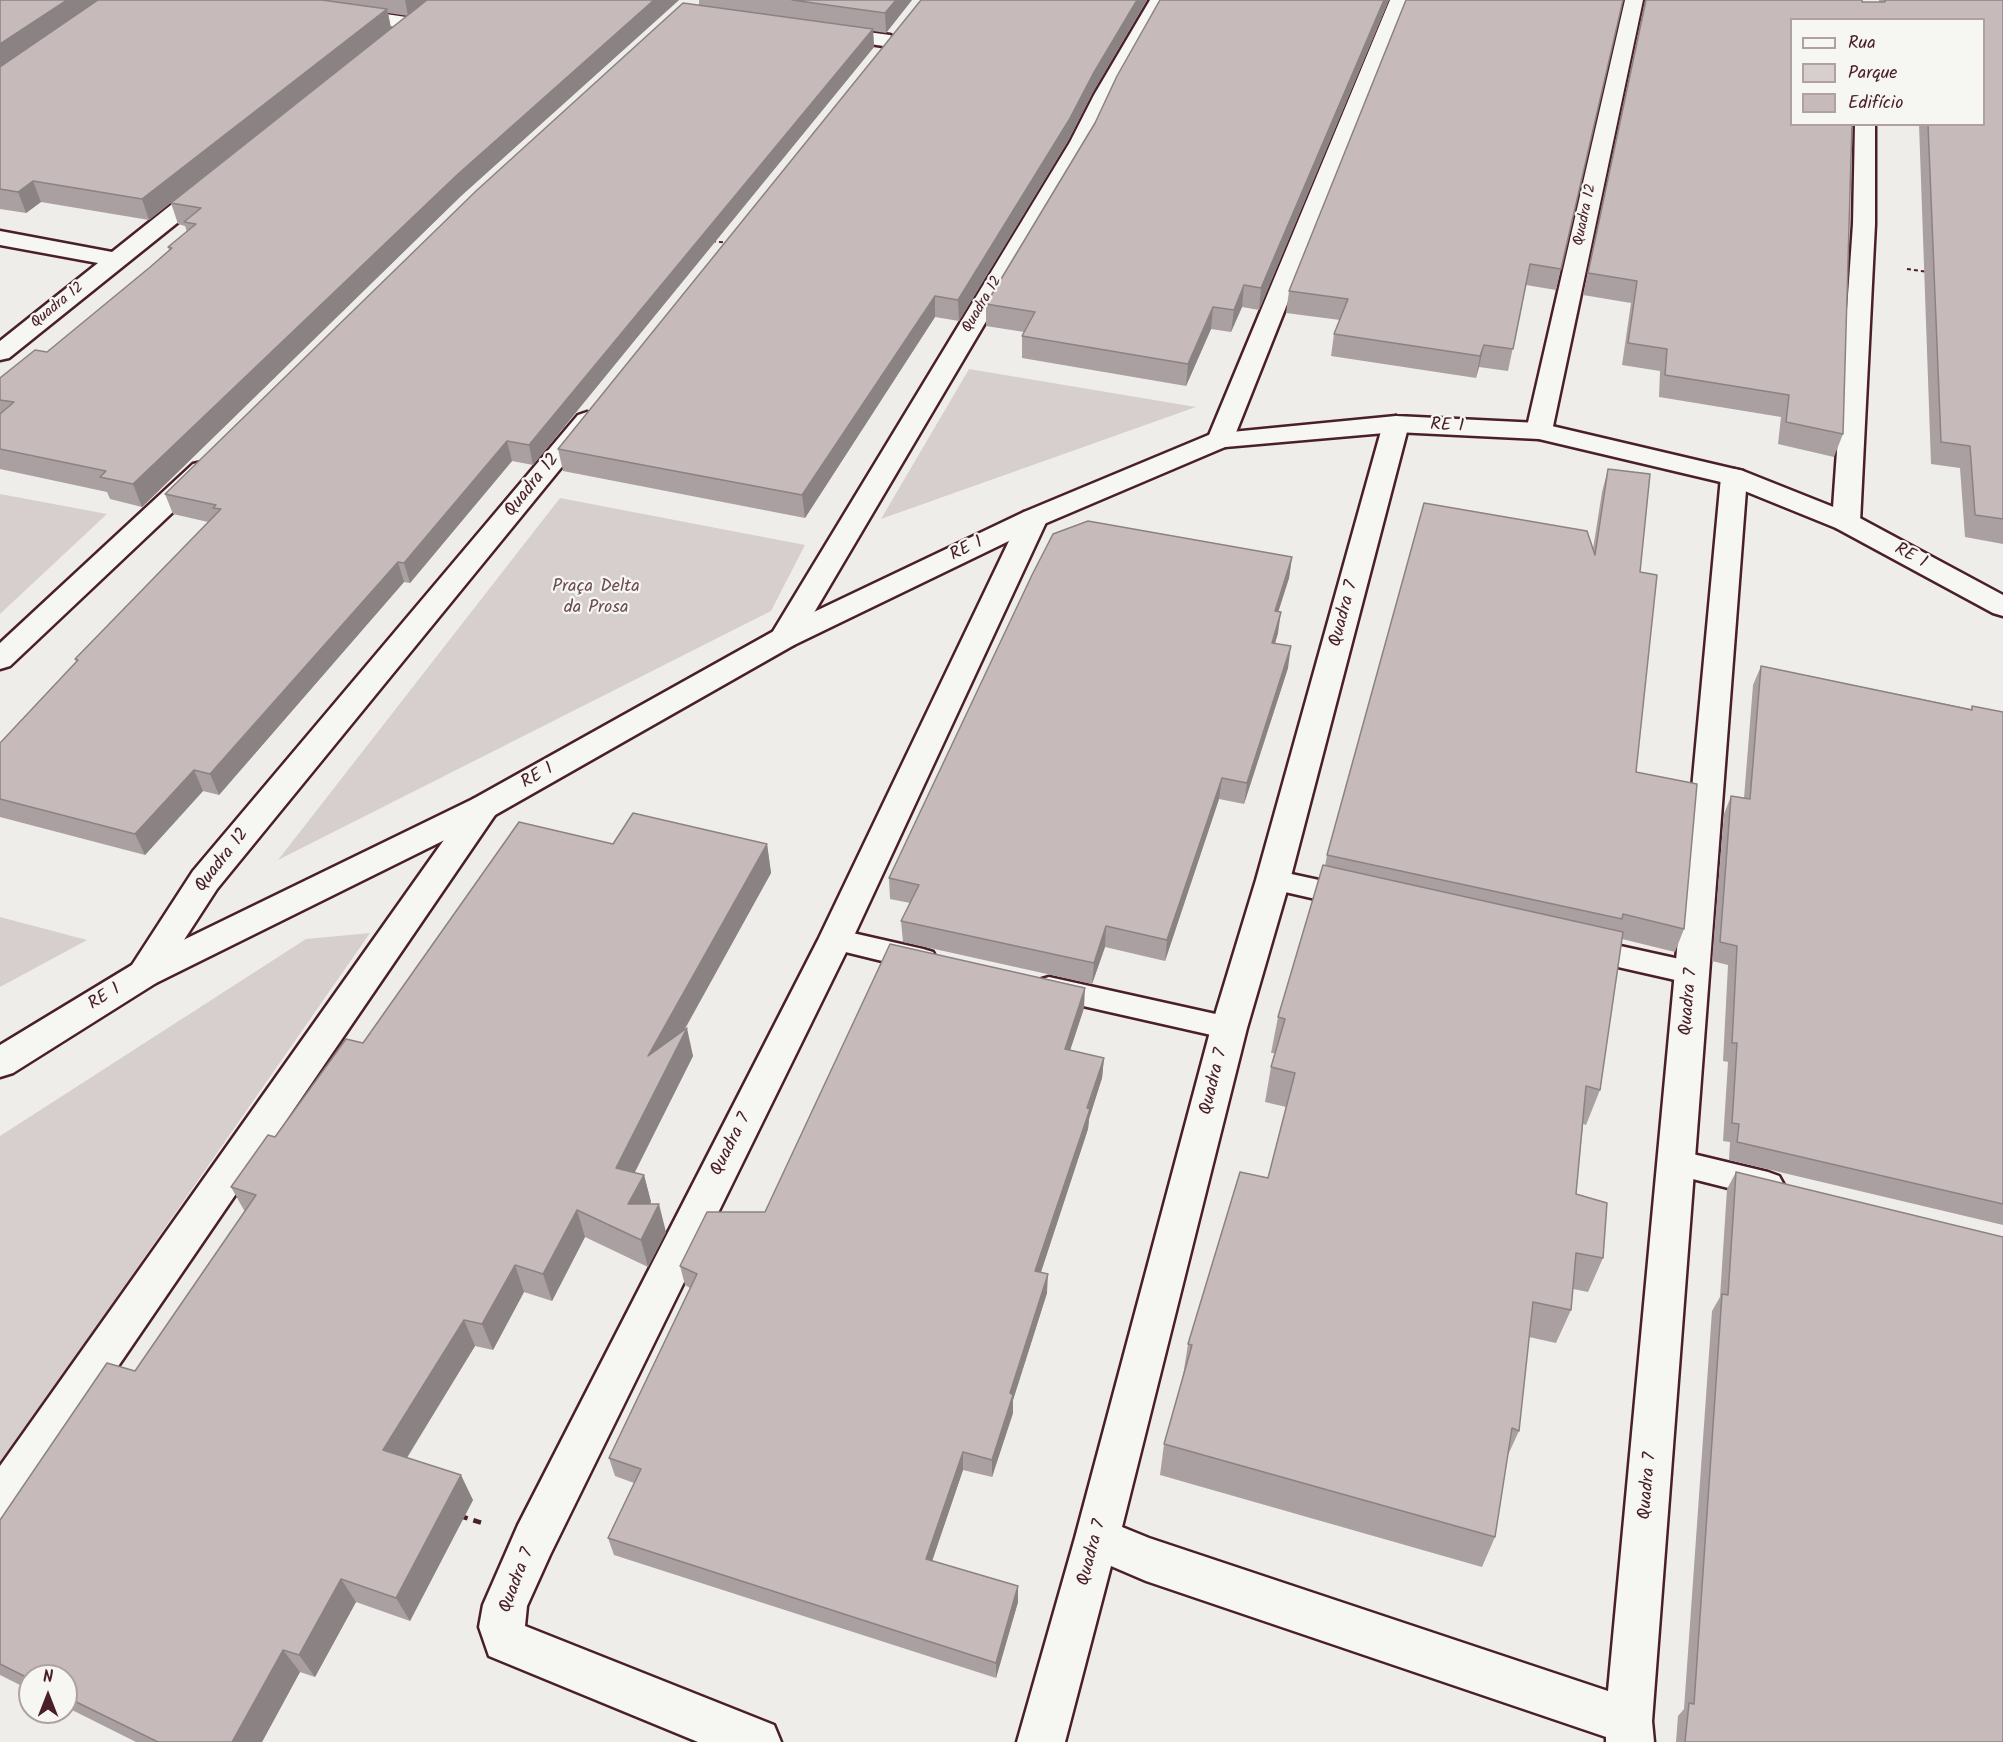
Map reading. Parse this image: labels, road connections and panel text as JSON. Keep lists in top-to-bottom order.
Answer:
{
  "streets": {
    "street": ["Quadra 12", "RE 1", "Quadra 7"]
  },
  "crossings": [
    ["Quadra 12", "RE 1"],
    ["RE 1", "Quadra 7"]
  ],
  "parks": ["Praça Delta da Prosa"],
  "legend": ["Rua", "Parque", "Edifício"],
  "north": "top"
}
